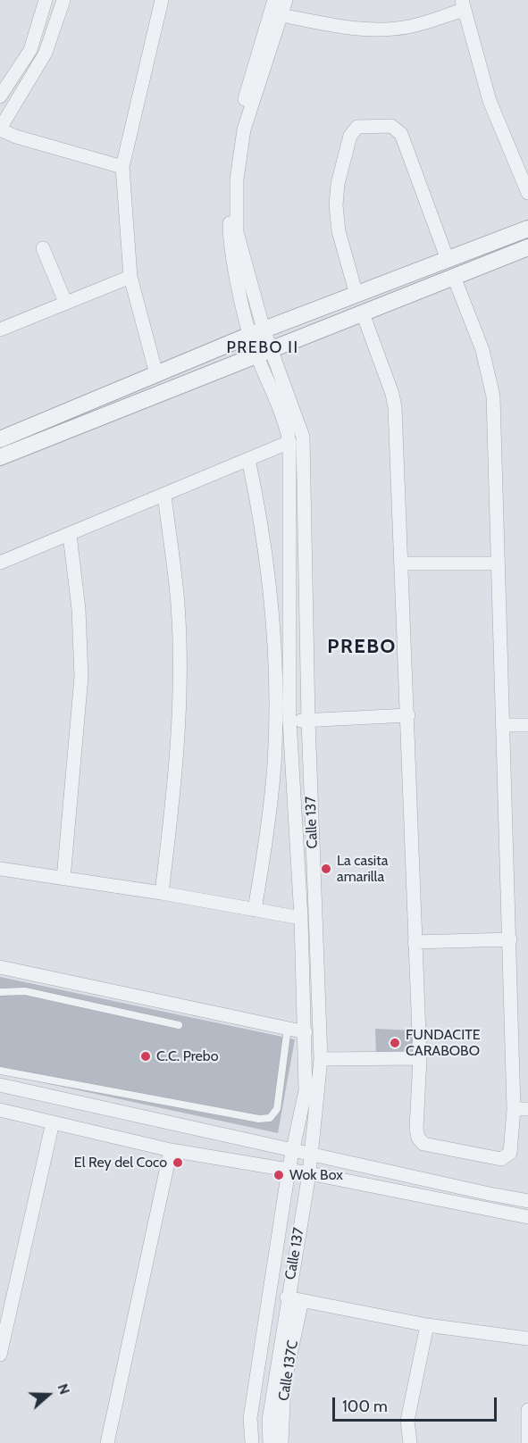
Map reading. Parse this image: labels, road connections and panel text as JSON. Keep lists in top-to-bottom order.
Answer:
{
  "streets": {
    "street": ["Calle 137", "Calle 137C"]
  },
  "crossings": [
    ["Calle 137", "Calle 137C"]
  ],
  "districts": ["PREBO II", "PREBO"],
  "places": [
    "La casita amarilla",
    "FUNDACITE CARABOBO",
    "C.C. Prebo",
    "El Rey del Coco",
    "Wok Box"
  ],
  "scale_bar": "100 m",
  "north": "right"
}
